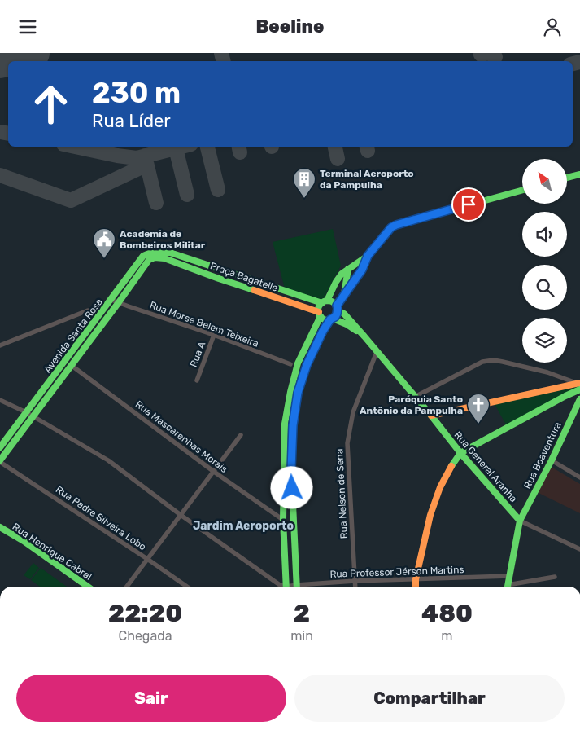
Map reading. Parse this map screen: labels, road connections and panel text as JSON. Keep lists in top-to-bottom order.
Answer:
{
  "streets": {
    "main road": [
      "Praça Bagatelle",
      "Avenida Santa Rosa",
      "Rua Boaventura",
      "Rua General Aranha",
      "Rua Henrique Cabral"
    ],
    "street": [
      "Rua Morse Belem Teixeira",
      "Rua A",
      "Rua Mascarenhas Morais",
      "Rua Nelson de Sena",
      "Rua Padre Silveira Lobo",
      "Rua Professor Jérson Martins"
    ]
  },
  "crossings": [
    ["Praça Bagatelle", "Avenida Santa Rosa"],
    ["Praça Bagatelle", "Rua General Aranha"],
    ["Rua Morse Belem Teixeira", "Avenida Santa Rosa"],
    ["Rua Morse Belem Teixeira", "Rua A"],
    ["Avenida Santa Rosa", "Rua Mascarenhas Morais"],
    ["Avenida Santa Rosa", "Rua Padre Silveira Lobo"],
    ["Rua Boaventura", "Rua General Aranha"],
    ["Rua Boaventura", "Rua Professor Jérson Martins"],
    ["Rua General Aranha", "Rua Nelson de Sena"],
    ["Rua Nelson de Sena", "Rua Professor Jérson Martins"]
  ],
  "districts": ["Jardim Aeroporto"],
  "places": {
    "building": ["Terminal Aeroporto da Pampulha"],
    "public building": ["Academia de Bombeiros Militar"],
    "church": ["Paróquia Santo Antônio da Pampulha"]
  },
  "north": "top left",
  "page": {
    "header": "Beeline",
    "turn": ["230 m", "Rua Líder"],
    "eta": [
      "22:20",
      "Chegada",
      "2",
      "min",
      "480",
      "m"
    ],
    "buttons": ["Sair", "Compartilhar"]
  }
}
